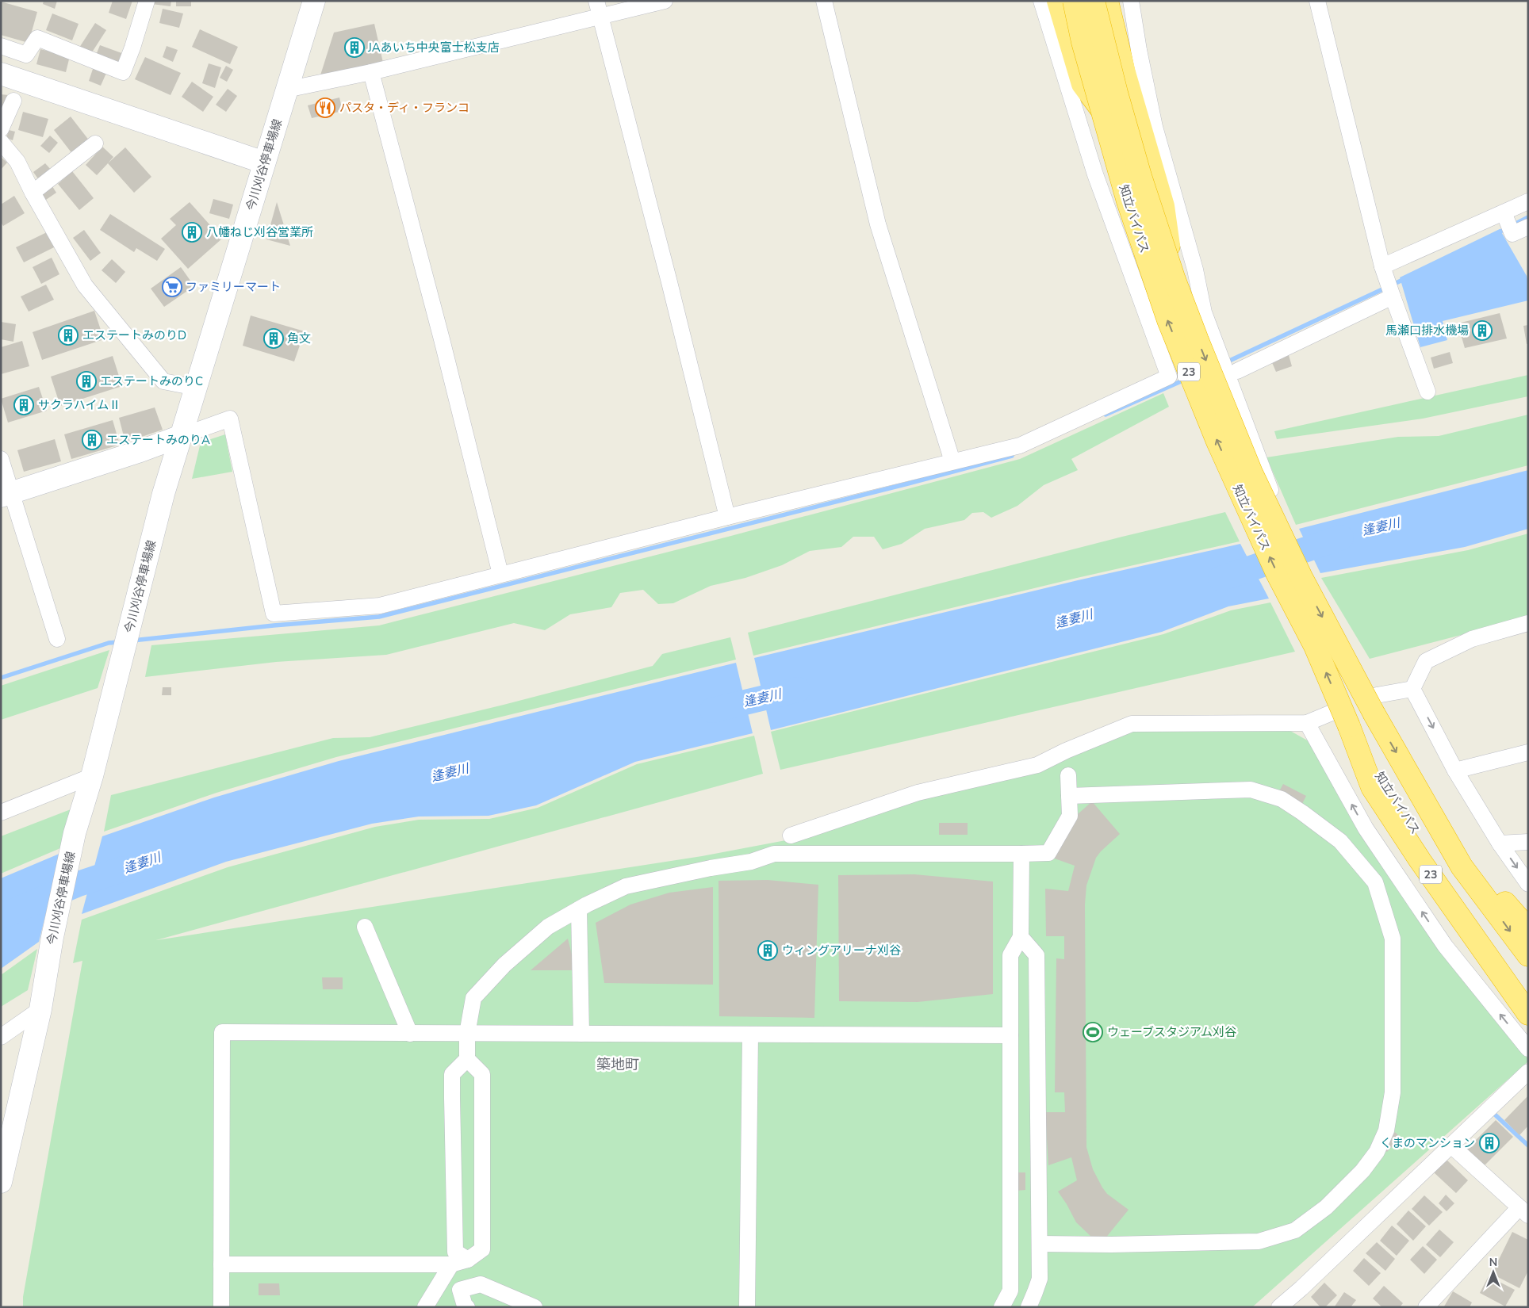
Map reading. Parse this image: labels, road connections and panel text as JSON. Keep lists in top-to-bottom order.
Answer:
{
  "streets": {
    "highway": ["知立バイパス", "23"],
    "main road": ["今川刈谷停車場線"]
  },
  "crossings": [
    ["知立バイパス", "23"]
  ],
  "districts": ["築地町"],
  "water": ["逢妻川"],
  "places": {
    "building": [
      "JAあいち中央富士松支店",
      "八幡ねじ刈谷営業所",
      "馬瀬口排水機場",
      "エステートみのりD",
      "角文",
      "エステートみのりC",
      "サクラハイムⅡ",
      "エステートみのりA",
      "ウィングアリーナ刈谷",
      "くまのマンション"
    ],
    "restaurant": ["パスタ・ディ・フランコ"],
    "supermarket": ["ファミリーマート"],
    "sports": ["ウェーブスタジアム刈谷"]
  },
  "north": "top"
}
